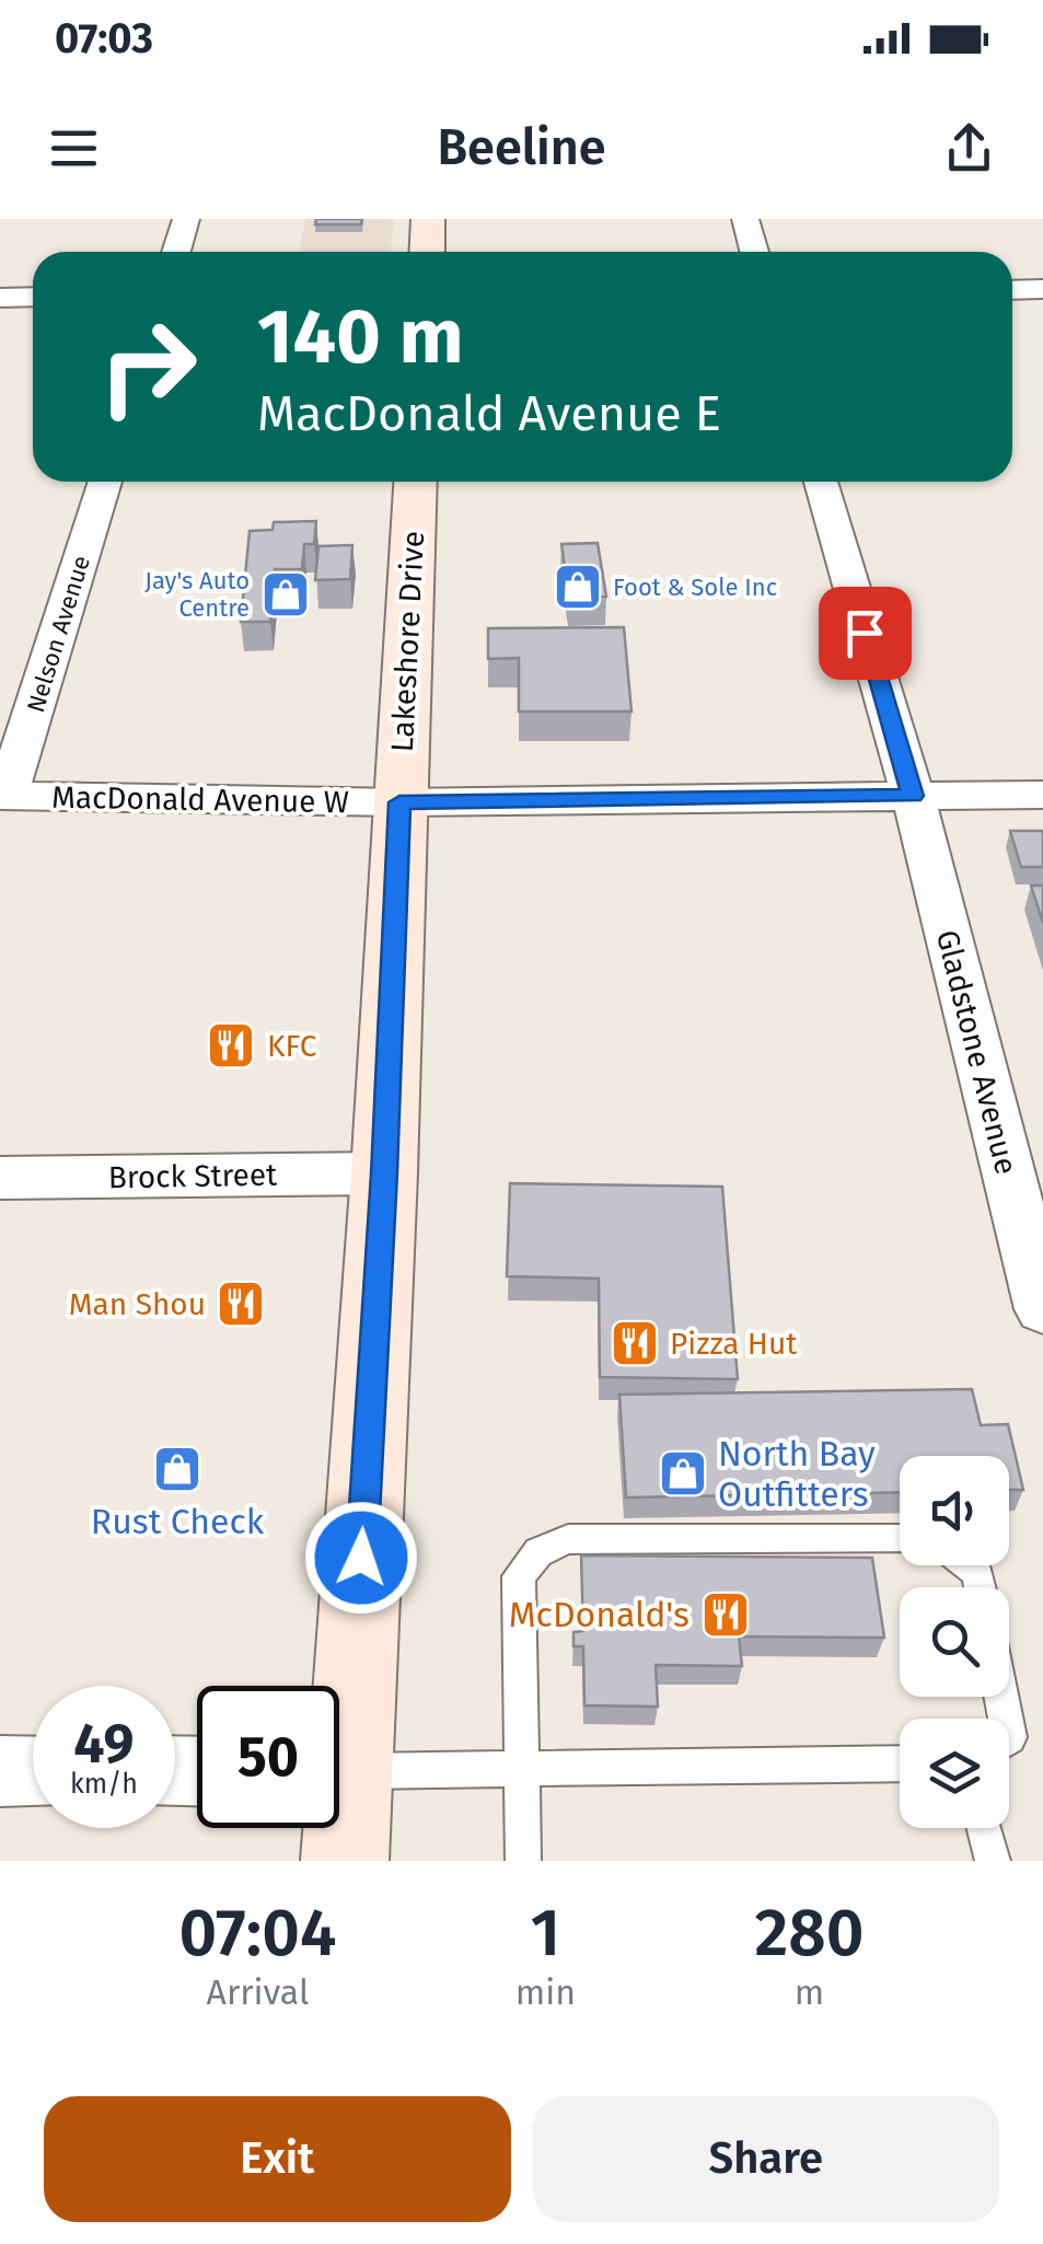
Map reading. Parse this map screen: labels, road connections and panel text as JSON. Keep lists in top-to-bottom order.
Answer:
{
  "streets": {
    "main road": ["Lakeshore Drive"],
    "street": [
      "Nelson Avenue",
      "MacDonald Avenue W",
      "Gladstone Avenue",
      "Brock Street"
    ]
  },
  "crossings": [
    ["Nelson Avenue", "MacDonald Avenue W"],
    ["Lakeshore Drive", "MacDonald Avenue W"],
    ["Lakeshore Drive", "Brock Street"],
    ["MacDonald Avenue W", "Gladstone Avenue"]
  ],
  "places": {
    "shop": [
      "Foot & Sole Inc",
      "Jay's Auto Centre",
      "Rust Check",
      "North Bay Outfitters"
    ],
    "restaurant": [
      "KFC",
      "Man Shou",
      "Pizza Hut",
      "McDonald's"
    ]
  },
  "page": {
    "status": "07:03",
    "header": "Beeline",
    "turn": ["140 m", "MacDonald Avenue E"],
    "speed": "49 km/h",
    "limit": "50",
    "eta": [
      "07:04",
      "Arrival",
      "1",
      "min",
      "280",
      "m"
    ],
    "buttons": ["Exit", "Share"]
  }
}
